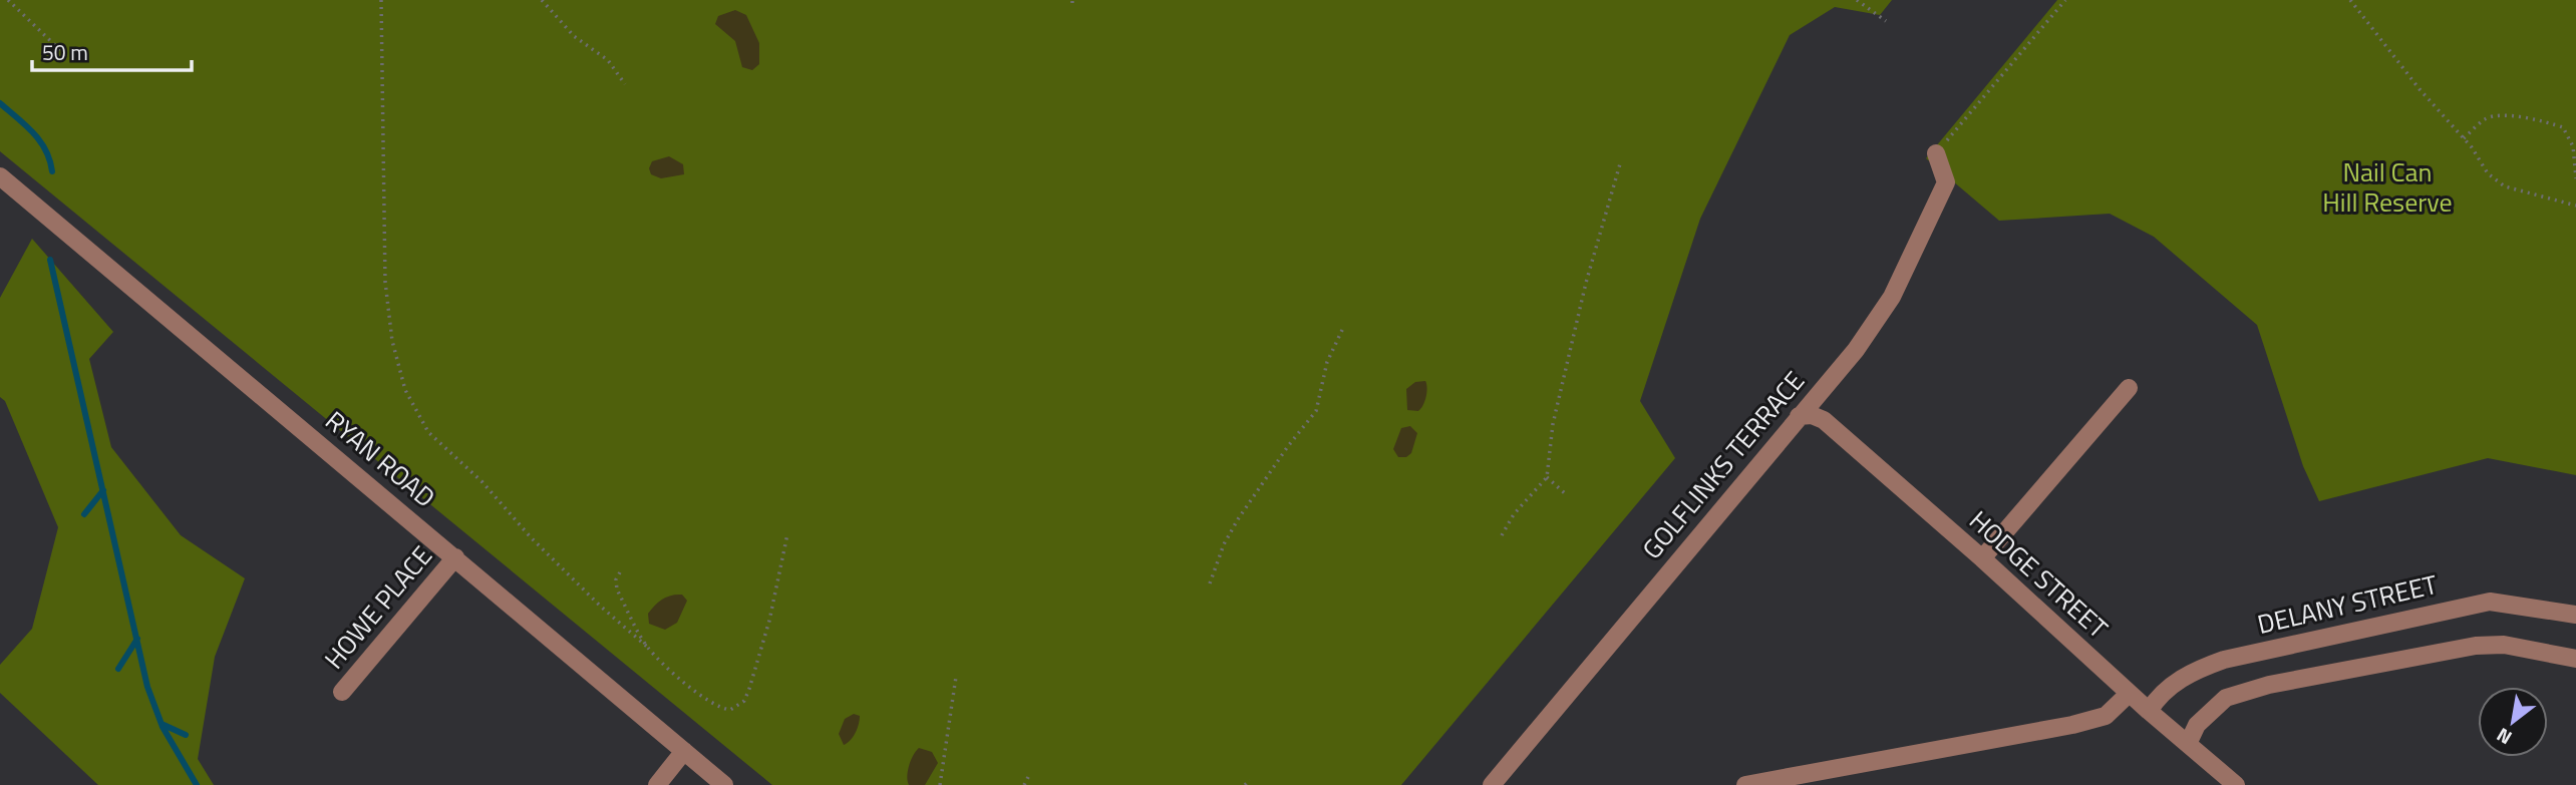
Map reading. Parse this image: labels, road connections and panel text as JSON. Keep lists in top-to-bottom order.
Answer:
{
  "streets": {
    "street": [
      "RYAN ROAD",
      "GOLFLINKS TERRACE",
      "HODGE STREET",
      "DELANY STREET",
      "HOWE PLACE"
    ]
  },
  "crossings": [
    ["RYAN ROAD", "HOWE PLACE"],
    ["GOLFLINKS TERRACE", "HODGE STREET"],
    ["HODGE STREET", "DELANY STREET"]
  ],
  "parks": ["Nail Can Hill Reserve"],
  "scale_bar": "50 m",
  "north": "bottom left"
}
